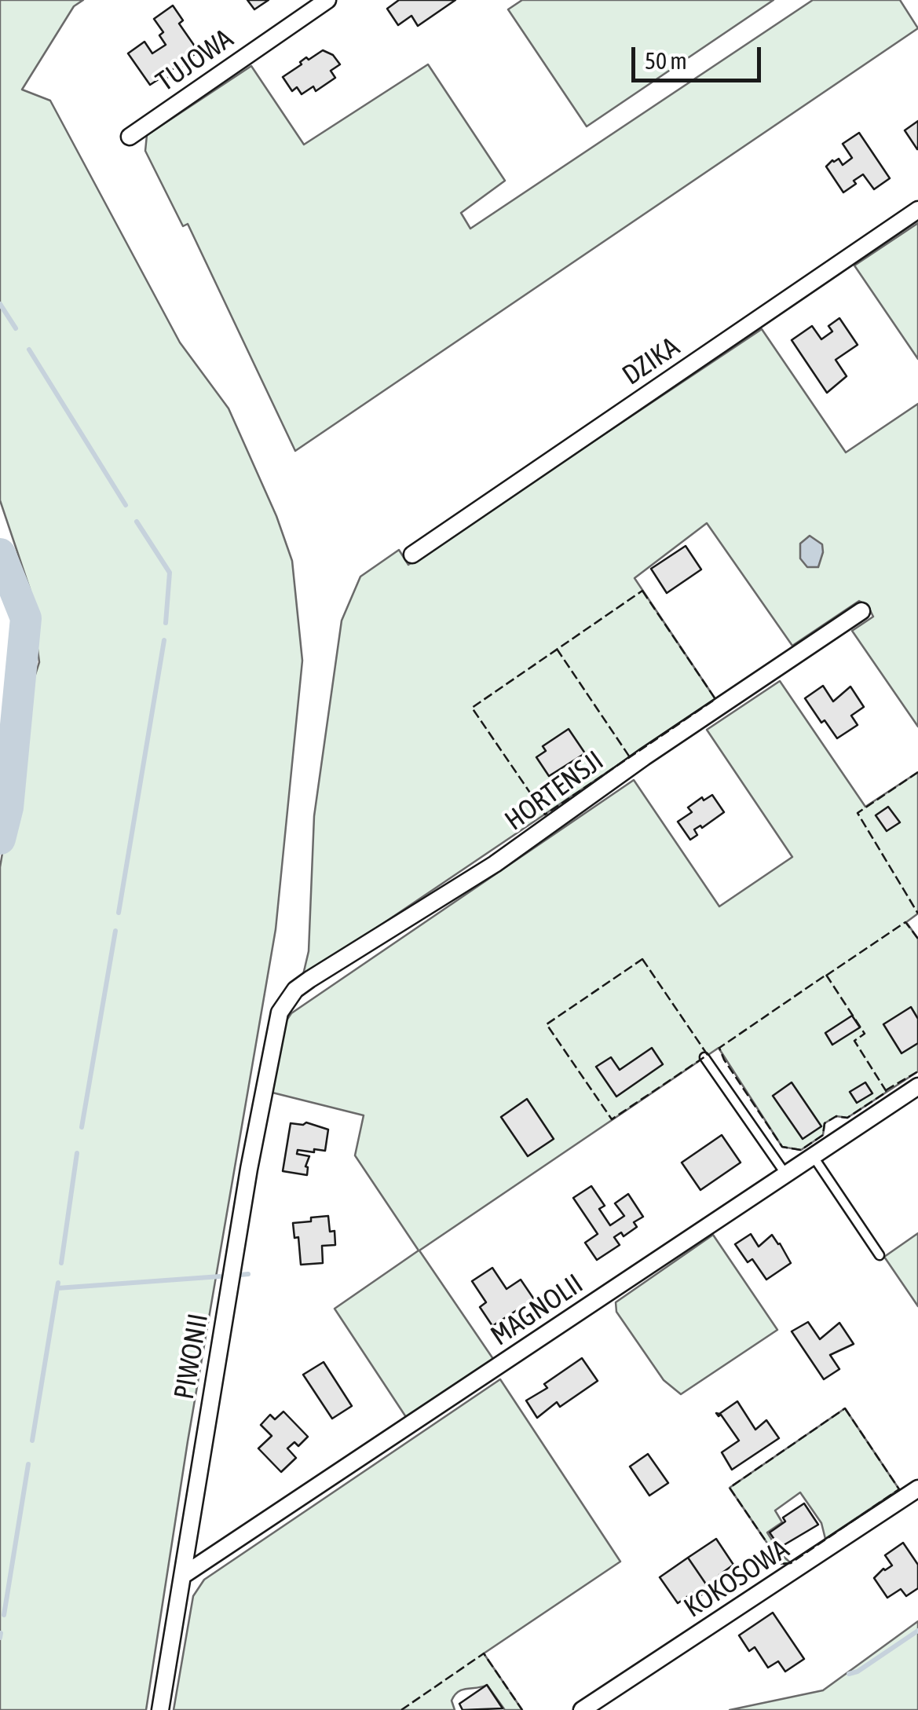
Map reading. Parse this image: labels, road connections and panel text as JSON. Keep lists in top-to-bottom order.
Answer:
{
  "streets": {
    "street": [
      "TUJOWA",
      "DZIKA",
      "HORTENSJI",
      "MAGNOLII",
      "PIWONII",
      "KOKOSOWA"
    ]
  },
  "crossings": [
    ["HORTENSJI", "PIWONII"],
    ["MAGNOLII", "PIWONII"]
  ],
  "scale_bar": "50 m"
}
